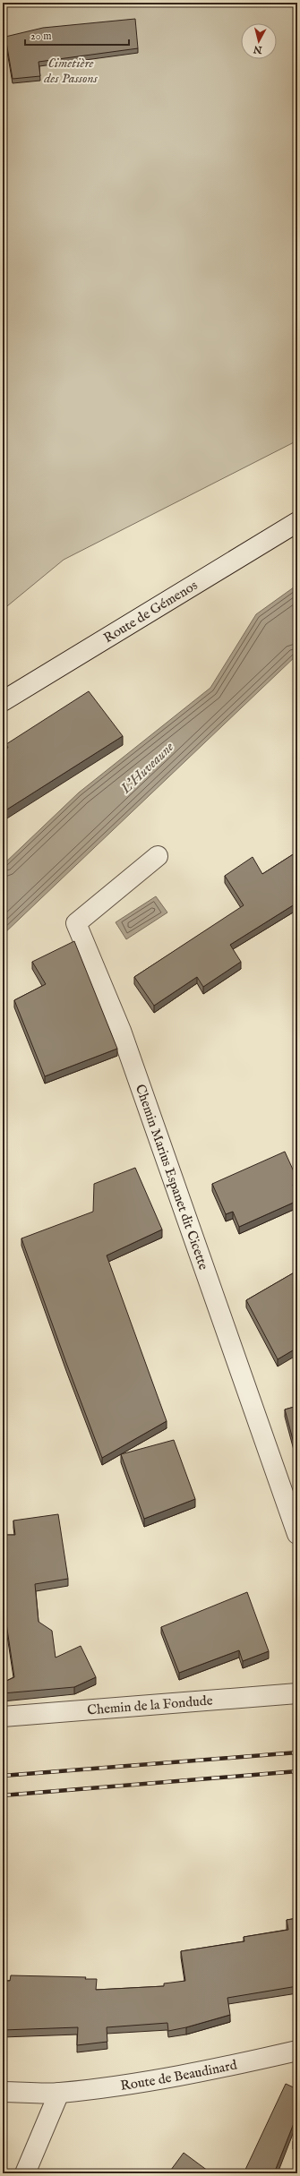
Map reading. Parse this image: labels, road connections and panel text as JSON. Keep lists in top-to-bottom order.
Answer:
{
  "streets": {
    "street": [
      "Route de Gémenos",
      "Chemin Marius Espanet dit Cicette",
      "Chemin de la Fondude",
      "Route de Beaudinard"
    ]
  },
  "water": ["L'Huveaune"],
  "parks": ["Cimetière des Passons"],
  "scale_bar": "20 m",
  "north": "bottom"
}
